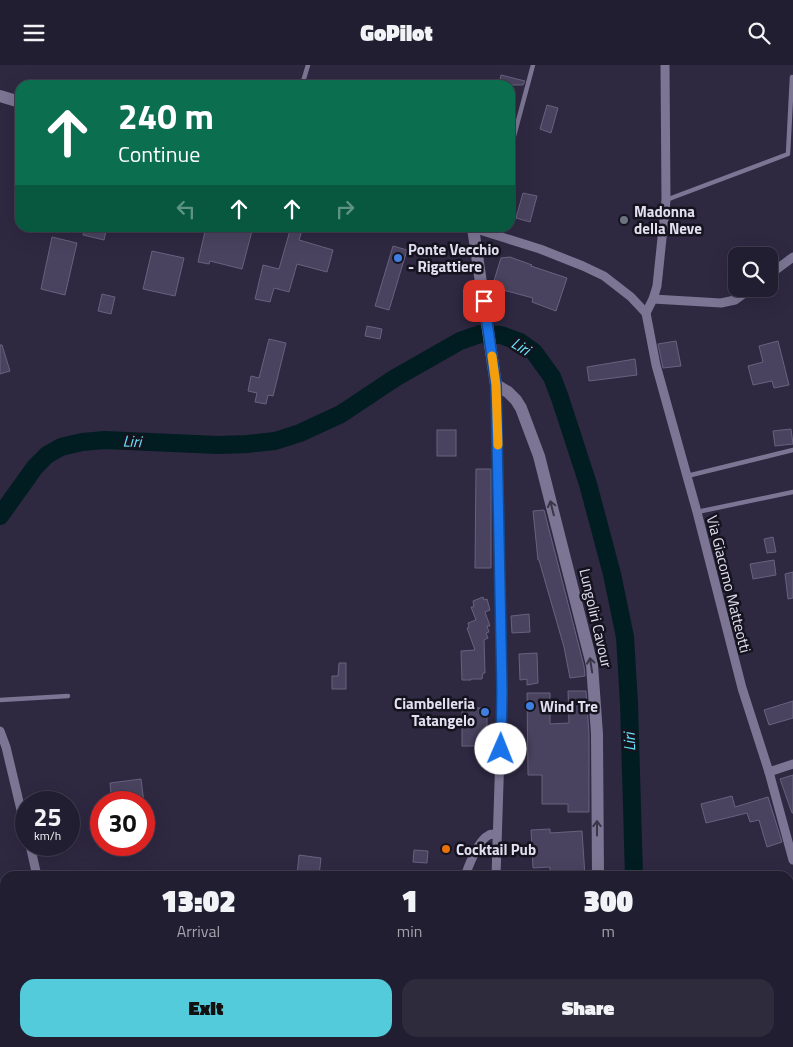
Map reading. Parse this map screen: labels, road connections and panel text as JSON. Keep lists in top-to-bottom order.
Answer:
{
  "streets": {
    "street": ["Via Giacomo Matteotti", "Lungoliri Cavour"]
  },
  "water": ["Liri"],
  "places": [
    "Madonna della Neve",
    "Ponte Vecchio - Rigattiere",
    "Wind Tre",
    "Ciambelleria Tatangelo",
    "Cocktail Pub"
  ],
  "page": {
    "header": "GoPilot",
    "turn": ["240 m", "Continue"],
    "speed": "25 km/h",
    "limit": "30",
    "eta": [
      "13:02",
      "Arrival",
      "1",
      "min",
      "300",
      "m"
    ],
    "buttons": ["Exit", "Share"]
  }
}
